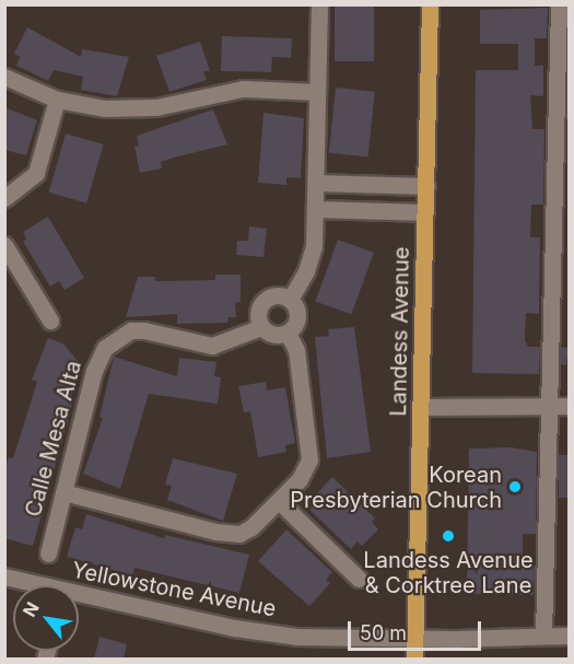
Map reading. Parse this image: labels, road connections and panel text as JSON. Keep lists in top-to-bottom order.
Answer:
{
  "streets": {
    "main road": ["Landess Avenue"],
    "street": ["Calle Mesa Alta", "Yellowstone Avenue"]
  },
  "crossings": [
    ["Landess Avenue", "Yellowstone Avenue"]
  ],
  "places": ["Korean Presbyterian Church", "Landess Avenue & Corktree Lane"],
  "scale_bar": "50 m",
  "north": "top left"
}
